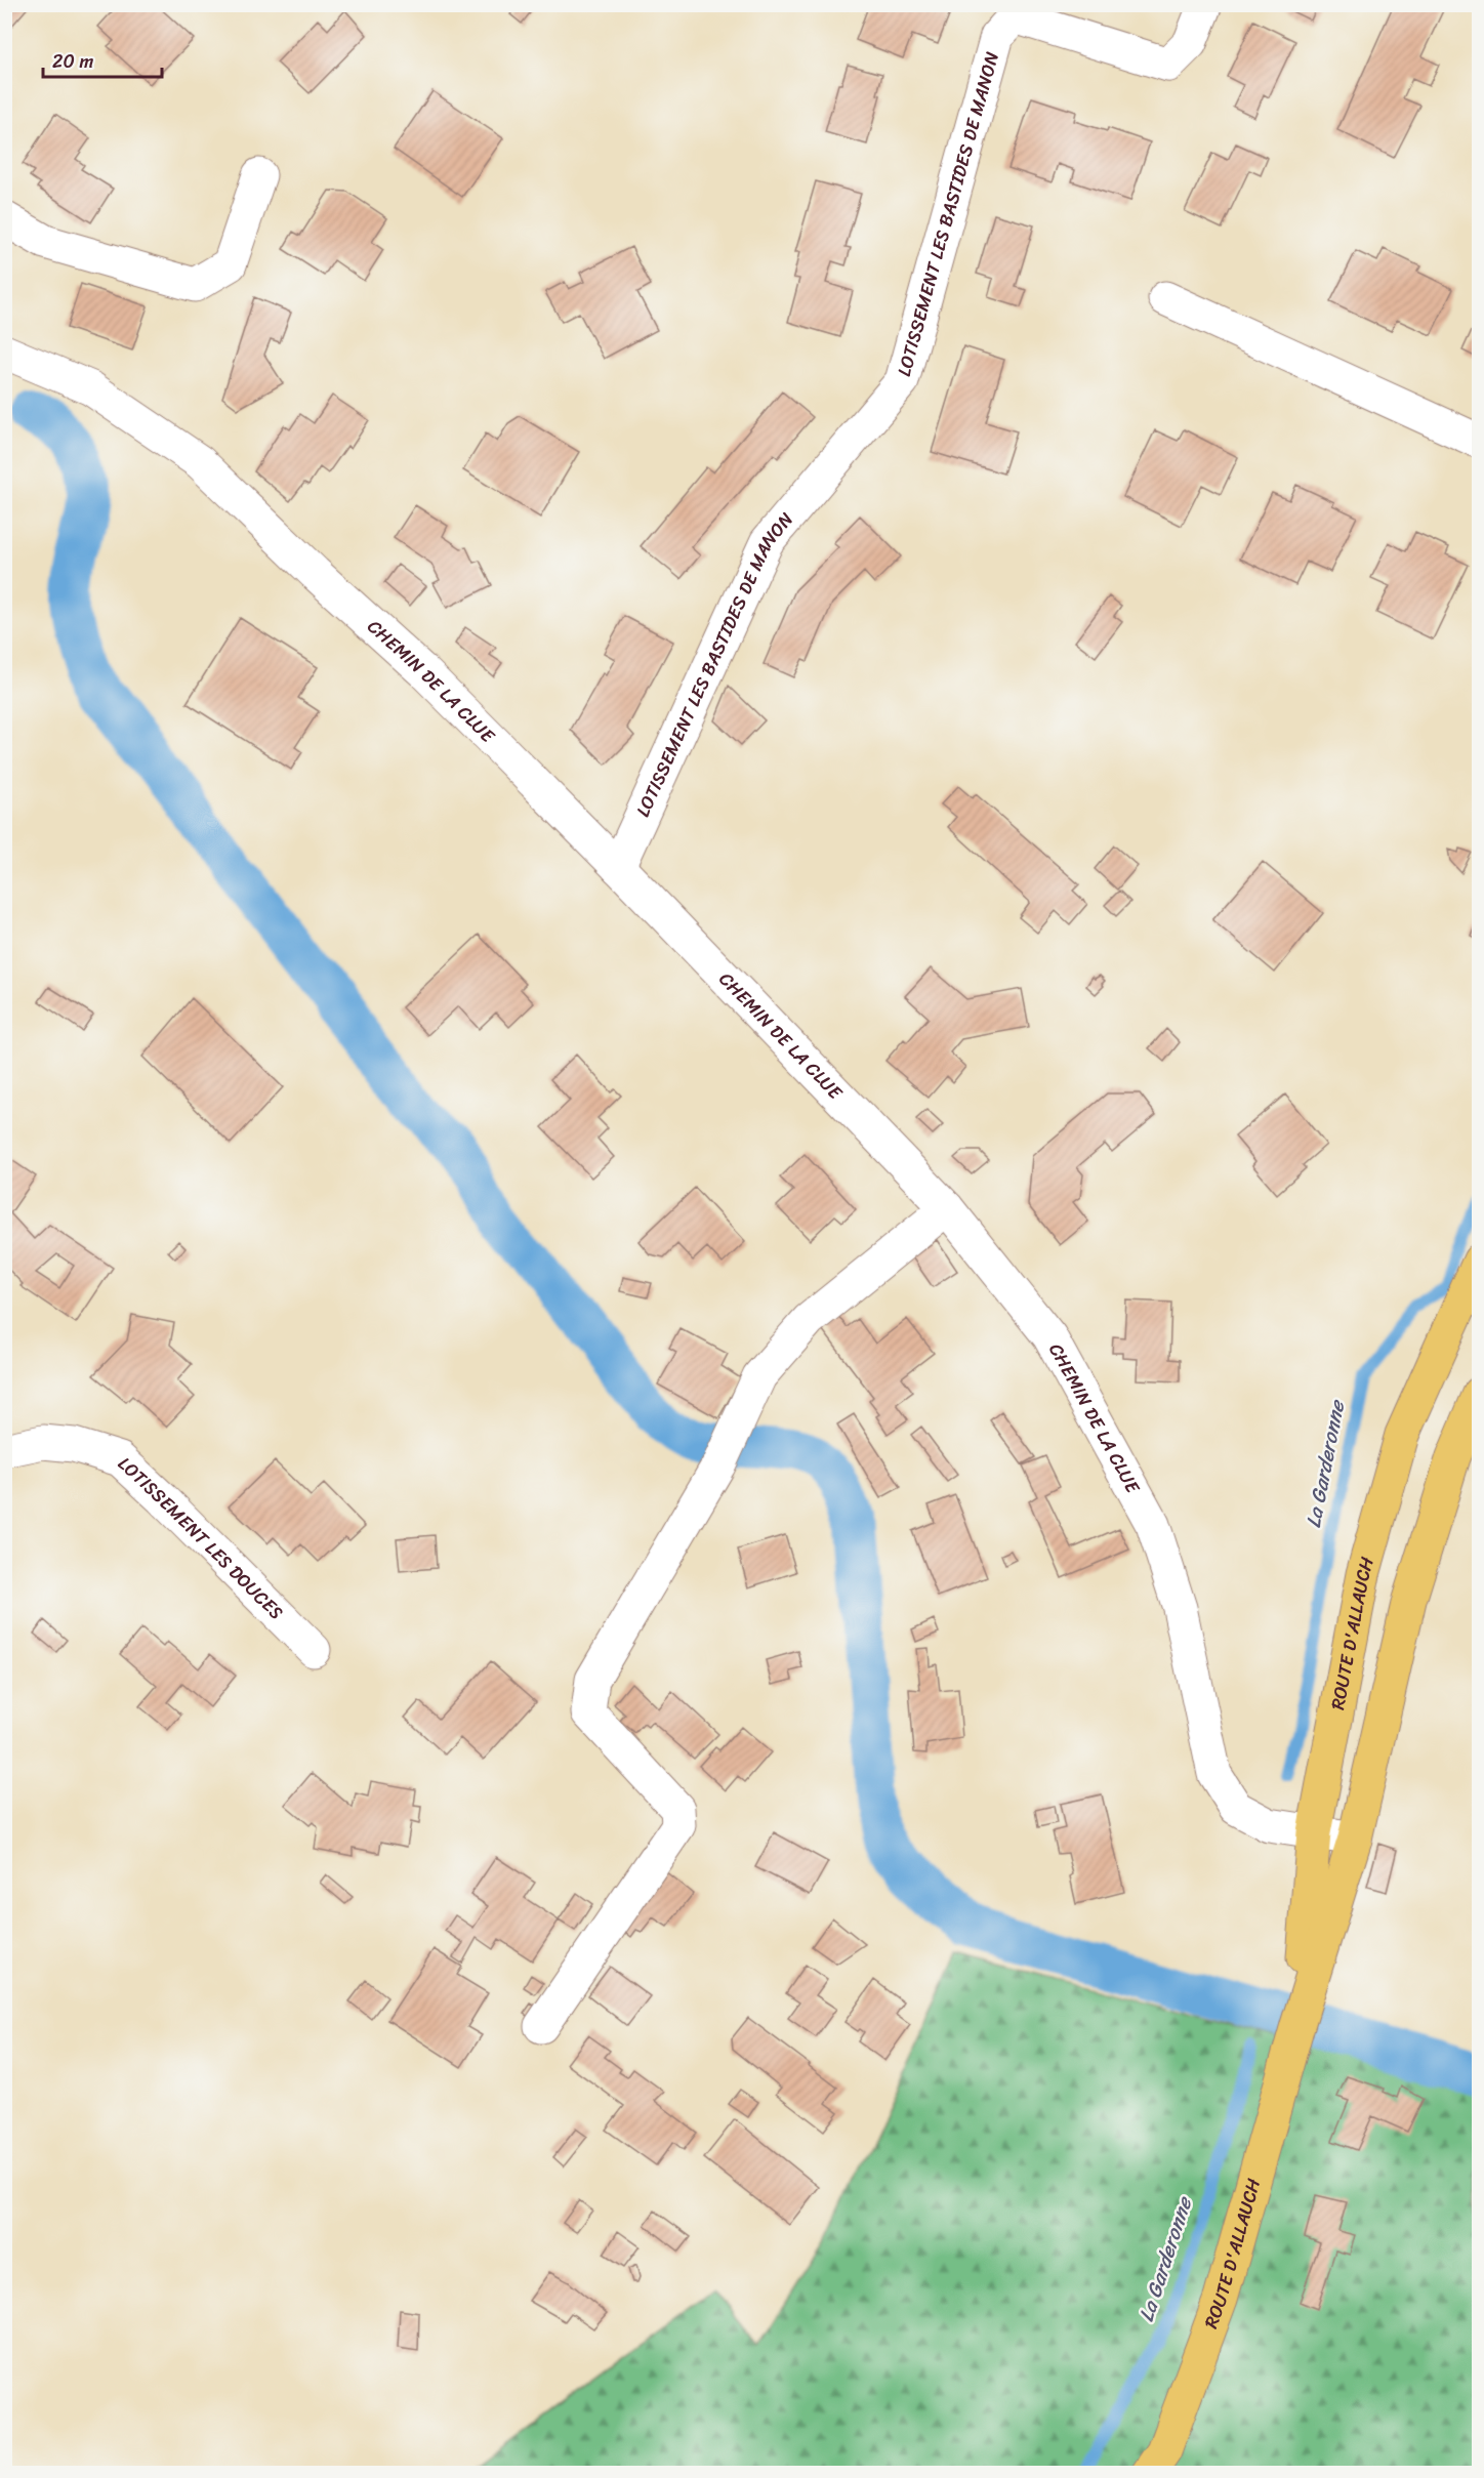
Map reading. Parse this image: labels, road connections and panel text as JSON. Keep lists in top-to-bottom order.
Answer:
{
  "streets": {
    "main road": ["ROUTE D'ALLAUCH"],
    "street": ["LOTISSEMENT LES BASTIDES DE MANON", "CHEMIN DE LA CLUE", "LOTISSEMENT LES DOUCES"]
  },
  "crossings": [
    ["LOTISSEMENT LES BASTIDES DE MANON", "CHEMIN DE LA CLUE"],
    ["CHEMIN DE LA CLUE", "ROUTE D'ALLAUCH"]
  ],
  "water": ["La Garderonne"],
  "scale_bar": "20 m"
}
